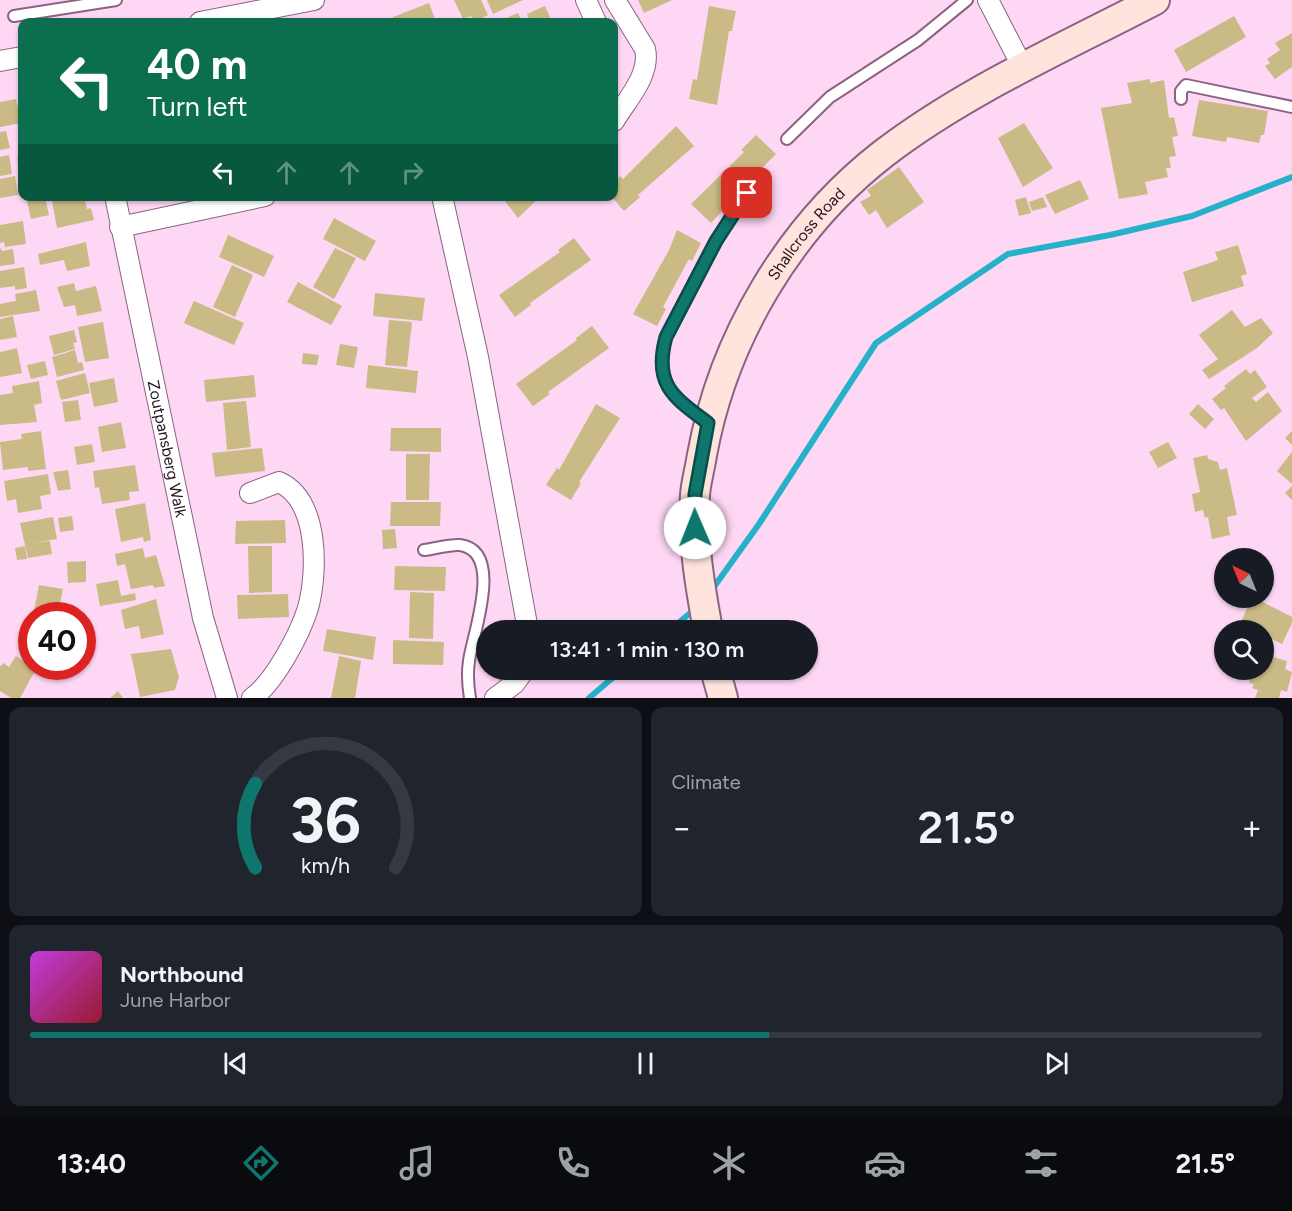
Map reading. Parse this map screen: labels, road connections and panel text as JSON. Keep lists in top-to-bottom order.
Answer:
{
  "streets": {
    "street": ["Shallcross Road", "Zoutpansberg Walk"]
  },
  "north": "top left",
  "page": {
    "turn": ["40 m", "Turn left"],
    "limit": "40",
    "trip": "13:41 · 1 min · 130 m",
    "tile": "Climate",
    "heat": ["−", "21.5°", "+"],
    "song": ["Northbound", "June Harbor"],
    "tabs": ["13:40", "21.5°"],
    "gauge": ["36", "km/h"]
  }
}
